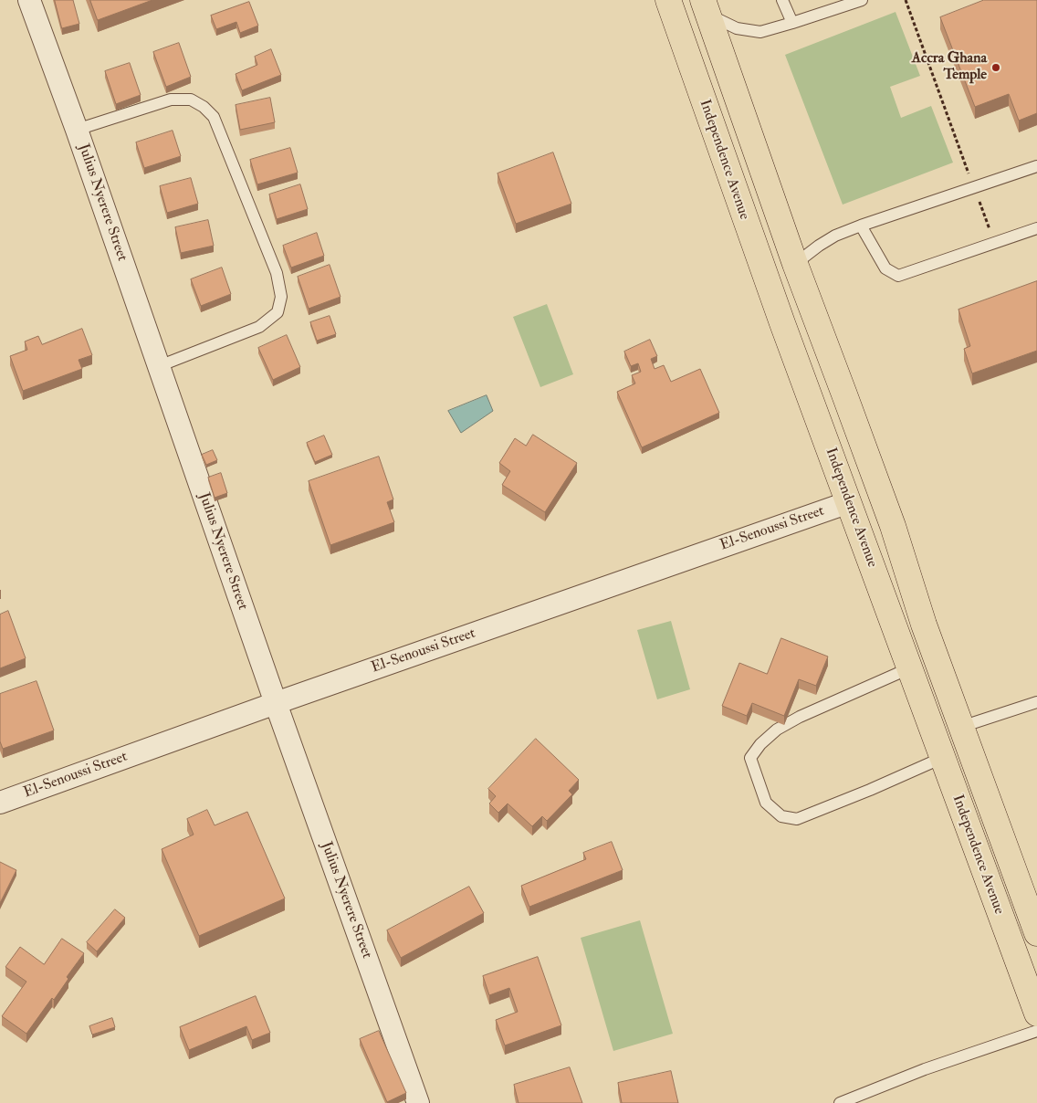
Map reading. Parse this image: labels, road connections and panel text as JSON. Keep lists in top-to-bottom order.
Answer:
{
  "streets": {
    "main road": ["Independence Avenue"],
    "street": ["Julius Nyerere Street", "El-Senoussi Street"]
  },
  "crossings": [
    ["Independence Avenue", "El-Senoussi Street"],
    ["Julius Nyerere Street", "El-Senoussi Street"]
  ],
  "places": ["Accra Ghana Temple"]
}
